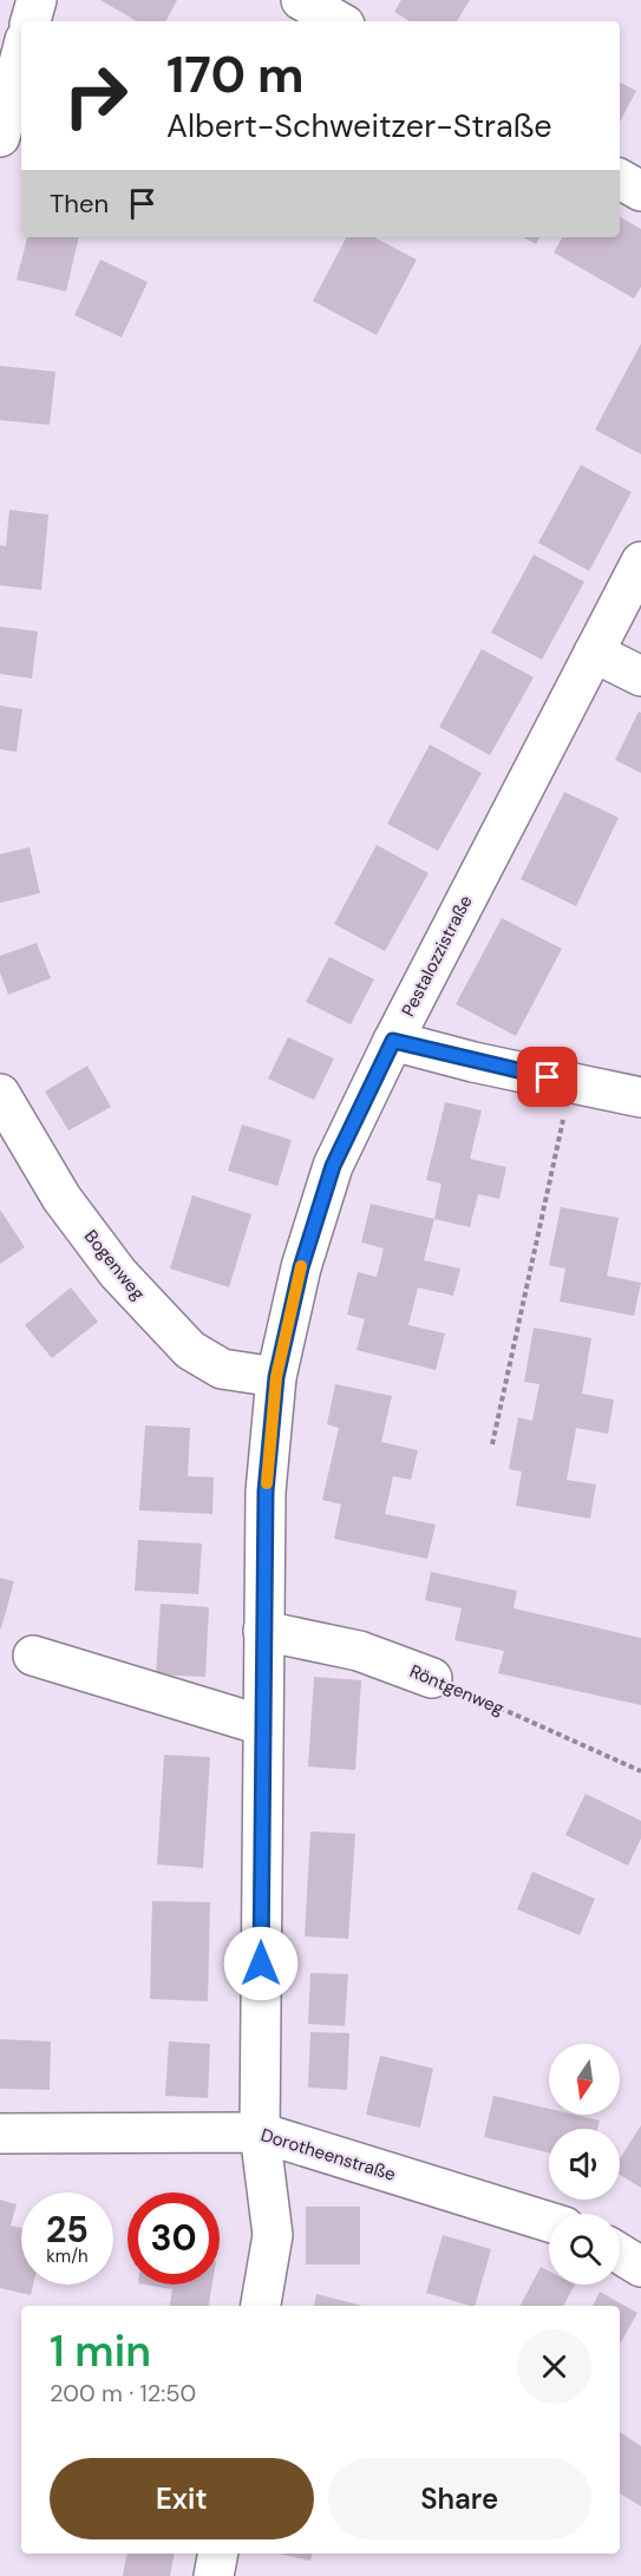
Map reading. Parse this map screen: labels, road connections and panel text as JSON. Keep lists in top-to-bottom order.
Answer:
{
  "streets": {
    "street": [
      "Pestalozzistraße",
      "Bogenweg",
      "Röntgenweg",
      "Dorotheenstraße"
    ]
  },
  "crossings": [
    ["Pestalozzistraße", "Bogenweg"],
    ["Pestalozzistraße", "Röntgenweg"],
    ["Pestalozzistraße", "Dorotheenstraße"]
  ],
  "north": "bottom",
  "page": {
    "turn": ["170 m", "Albert-Schweitzer-Straße"],
    "then": "Then",
    "speed": "25 km/h",
    "limit": "30",
    "heading": ["1 min", "200 m · 12:50"],
    "buttons": ["Exit", "Share"]
  }
}
